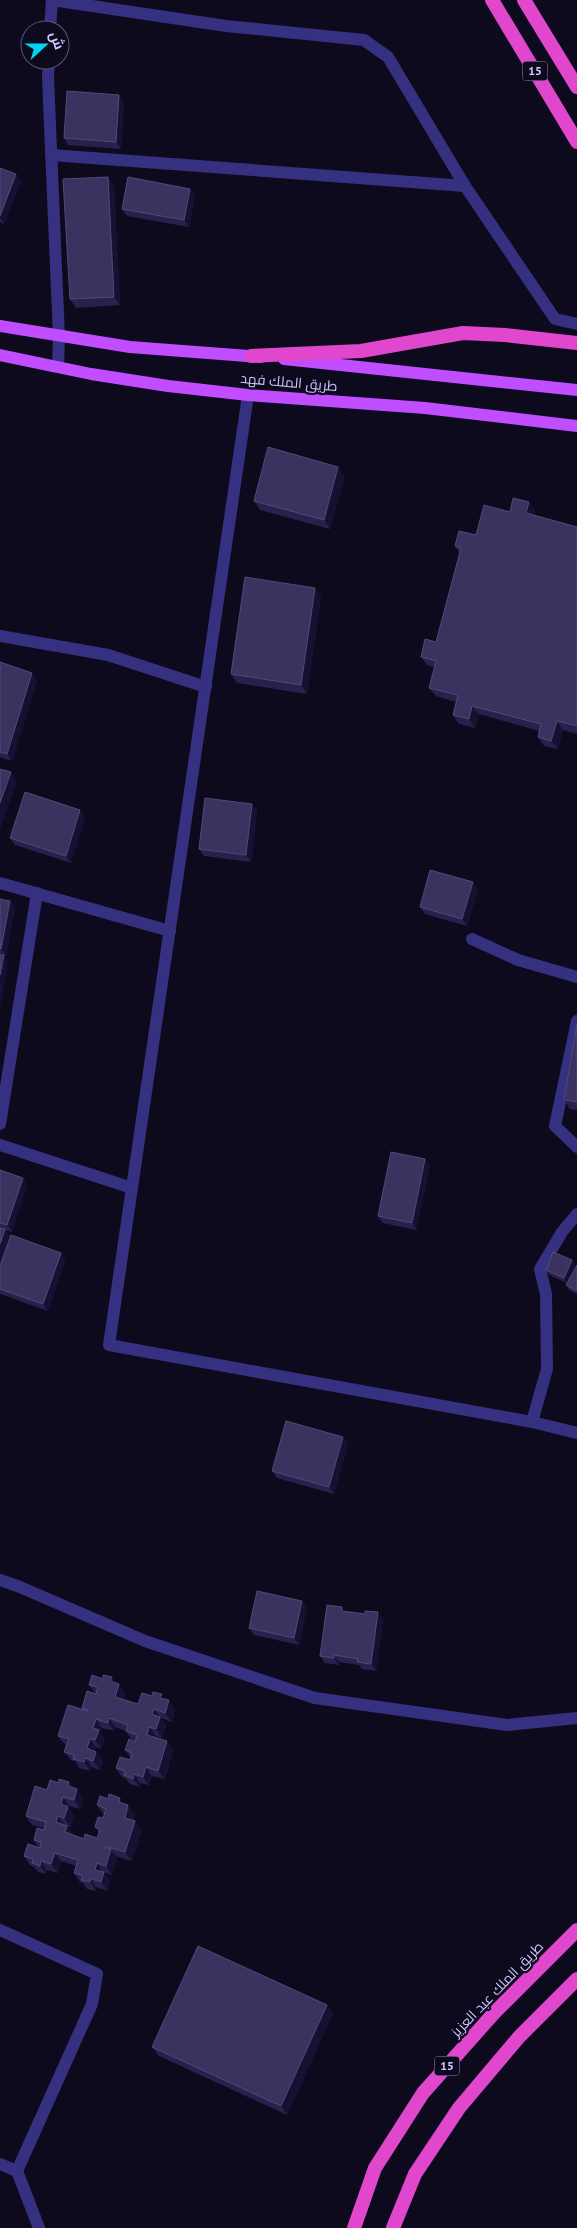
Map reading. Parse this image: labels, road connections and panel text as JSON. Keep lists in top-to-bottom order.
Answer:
{
  "streets": {
    "highway": ["15", "طريق الملك عبد العزيز"],
    "main road": ["طريق الملك فهد"]
  },
  "north": "right"
}
